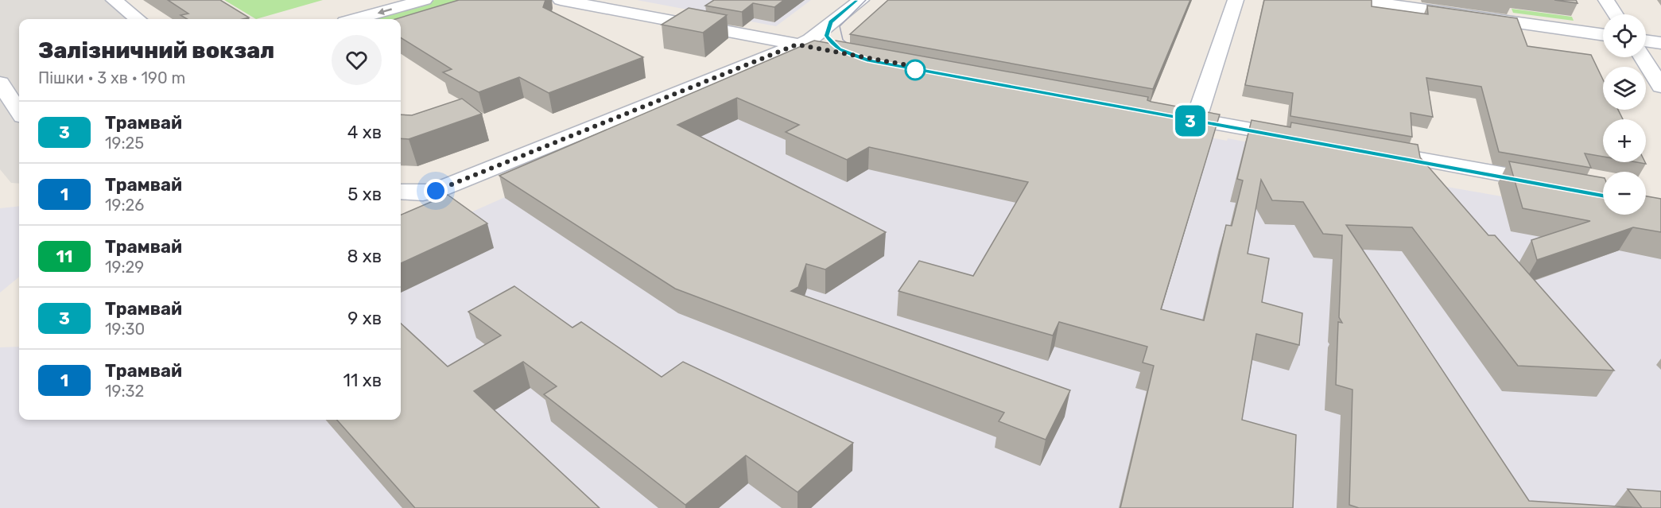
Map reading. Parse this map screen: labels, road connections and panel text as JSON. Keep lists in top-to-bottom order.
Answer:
{
  "lines": ["tram line 3"],
  "page": {
    "on_map": "3",
    "map_buttons": ["+", "−"],
    "heading": ["Залізничний вокзал", "Пішки · 3 хв · 190 m"],
    "list": [
      {
        "mark": "3",
        "name": "Трамвай",
        "note": "19:25",
        "value": "4 хв"
      },
      {
        "mark": "1",
        "name": "Трамвай",
        "note": "19:26",
        "value": "5 хв"
      },
      {
        "mark": "11",
        "name": "Трамвай",
        "note": "19:29",
        "value": "8 хв"
      },
      {
        "mark": "3",
        "name": "Трамвай",
        "note": "19:30",
        "value": "9 хв"
      },
      {
        "mark": "1",
        "name": "Трамвай",
        "note": "19:32",
        "value": "11 хв"
      }
    ]
  }
}
